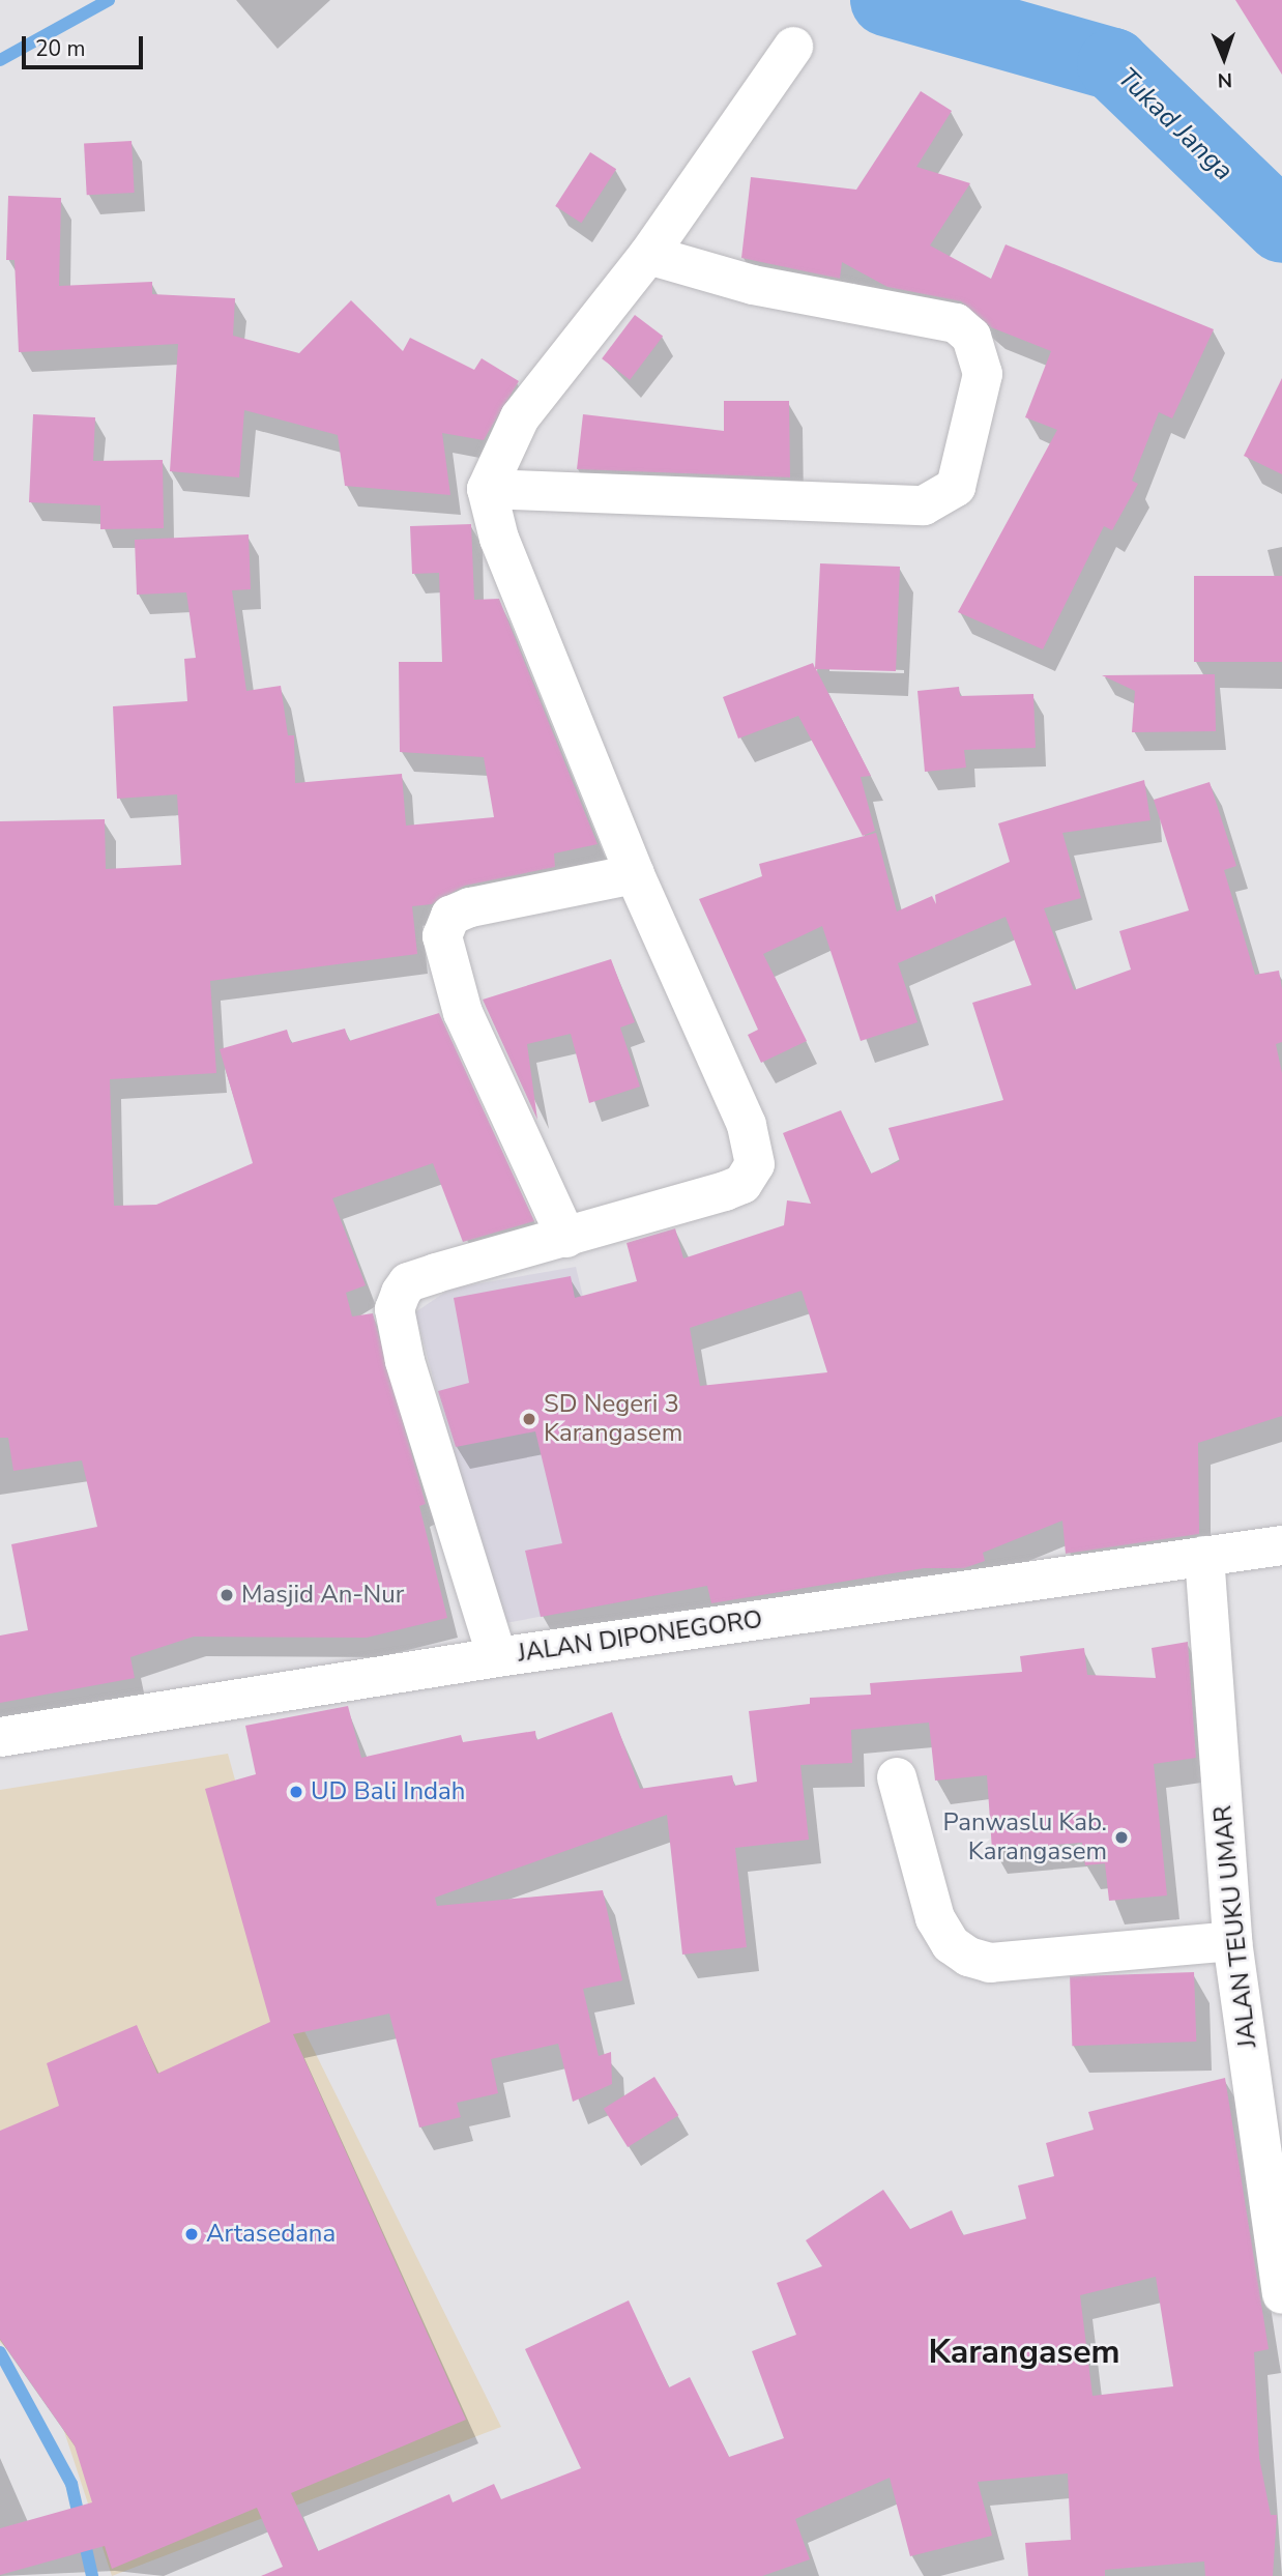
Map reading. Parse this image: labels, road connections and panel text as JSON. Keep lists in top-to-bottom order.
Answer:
{
  "streets": {
    "street": ["JALAN DIPONEGORO", "JALAN TEUKU UMAR"]
  },
  "crossings": [
    ["JALAN DIPONEGORO", "JALAN TEUKU UMAR"]
  ],
  "districts": ["Karangasem"],
  "water": ["Tukad Janga"],
  "places": [
    "SD Negeri 3 Karangasem",
    "Masjid An-Nur",
    "UD Bali Indah",
    "Panwaslu Kab. Karangasem",
    "Artasedana"
  ],
  "scale_bar": "20 m",
  "north": "bottom"
}
